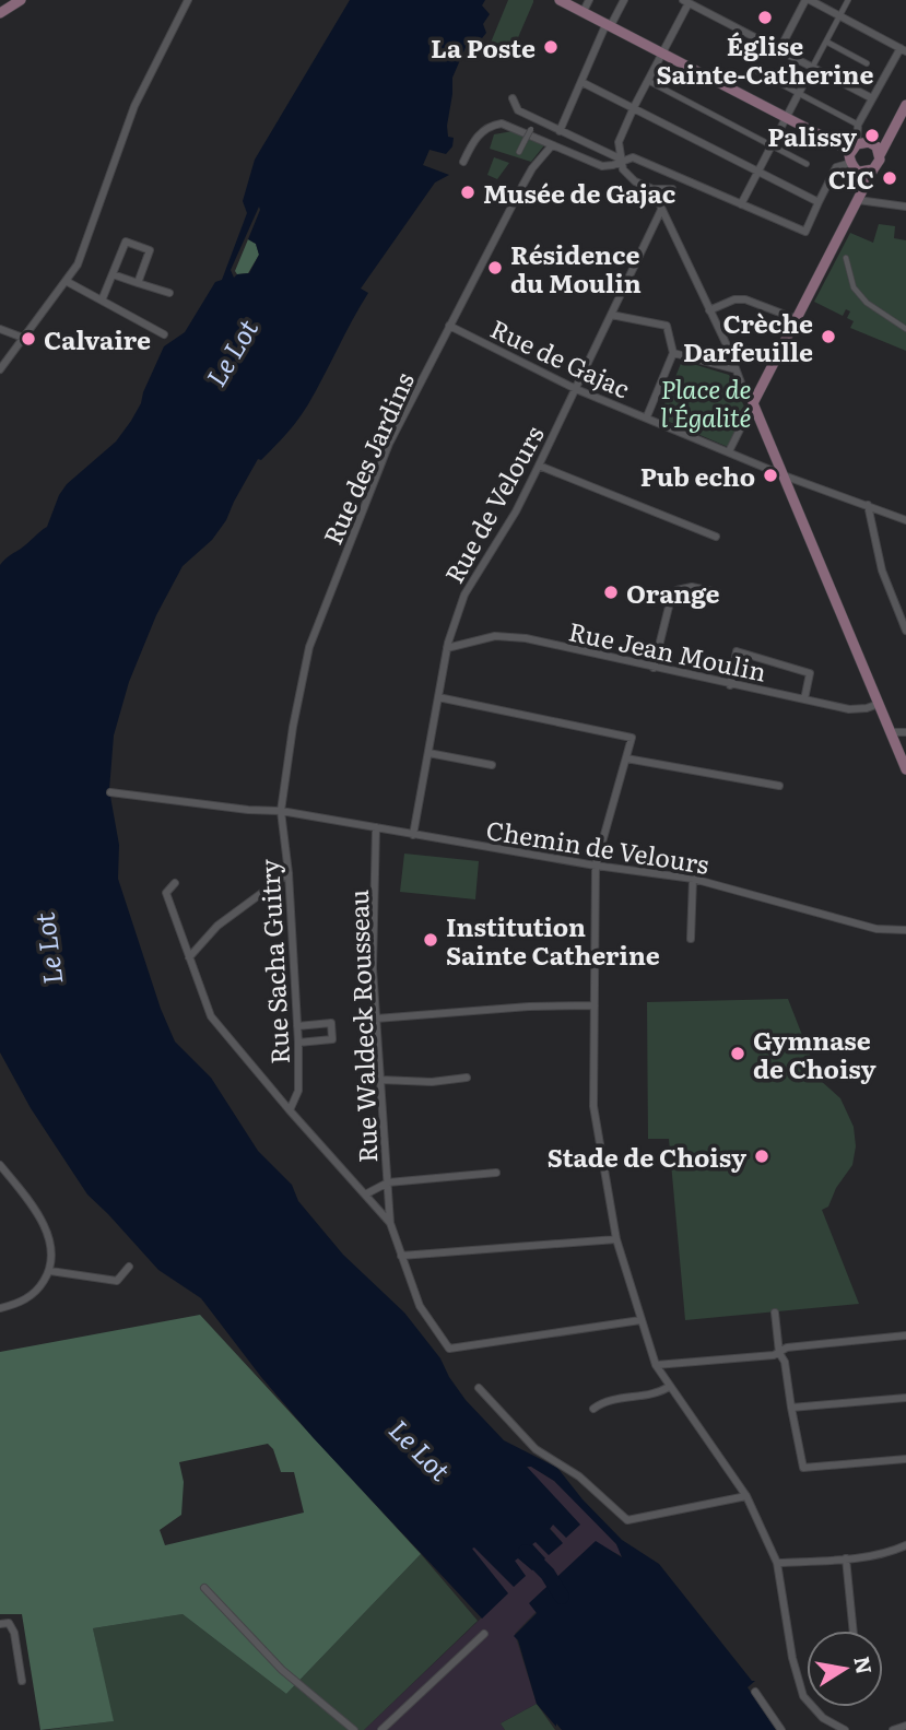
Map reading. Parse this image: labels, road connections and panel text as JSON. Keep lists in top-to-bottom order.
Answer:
{
  "streets": {
    "street": [
      "Rue de Gajac",
      "Rue des Jardins",
      "Rue de Velours",
      "Rue Jean Moulin",
      "Chemin de Velours",
      "Rue Sacha Guitry",
      "Rue Waldeck Rousseau"
    ]
  },
  "crossings": [
    ["Rue de Gajac", "Rue des Jardins"],
    ["Rue de Gajac", "Rue de Velours"],
    ["Rue des Jardins", "Chemin de Velours"],
    ["Rue des Jardins", "Rue Sacha Guitry"],
    ["Rue de Velours", "Rue Jean Moulin"],
    ["Rue de Velours", "Chemin de Velours"],
    ["Chemin de Velours", "Rue Sacha Guitry"],
    ["Chemin de Velours", "Rue Waldeck Rousseau"]
  ],
  "water": ["Le Lot"],
  "parks": ["Place de l'Égalité"],
  "places": [
    "Église Sainte-Catherine",
    "La Poste",
    "Palissy",
    "CIC",
    "Musée de Gajac",
    "Résidence du Moulin",
    "Crèche Darfeuille",
    "Calvaire",
    "Pub echo",
    "Orange",
    "Institution Sainte Catherine",
    "Gymnase de Choisy",
    "Stade de Choisy"
  ],
  "north": "right"
}
